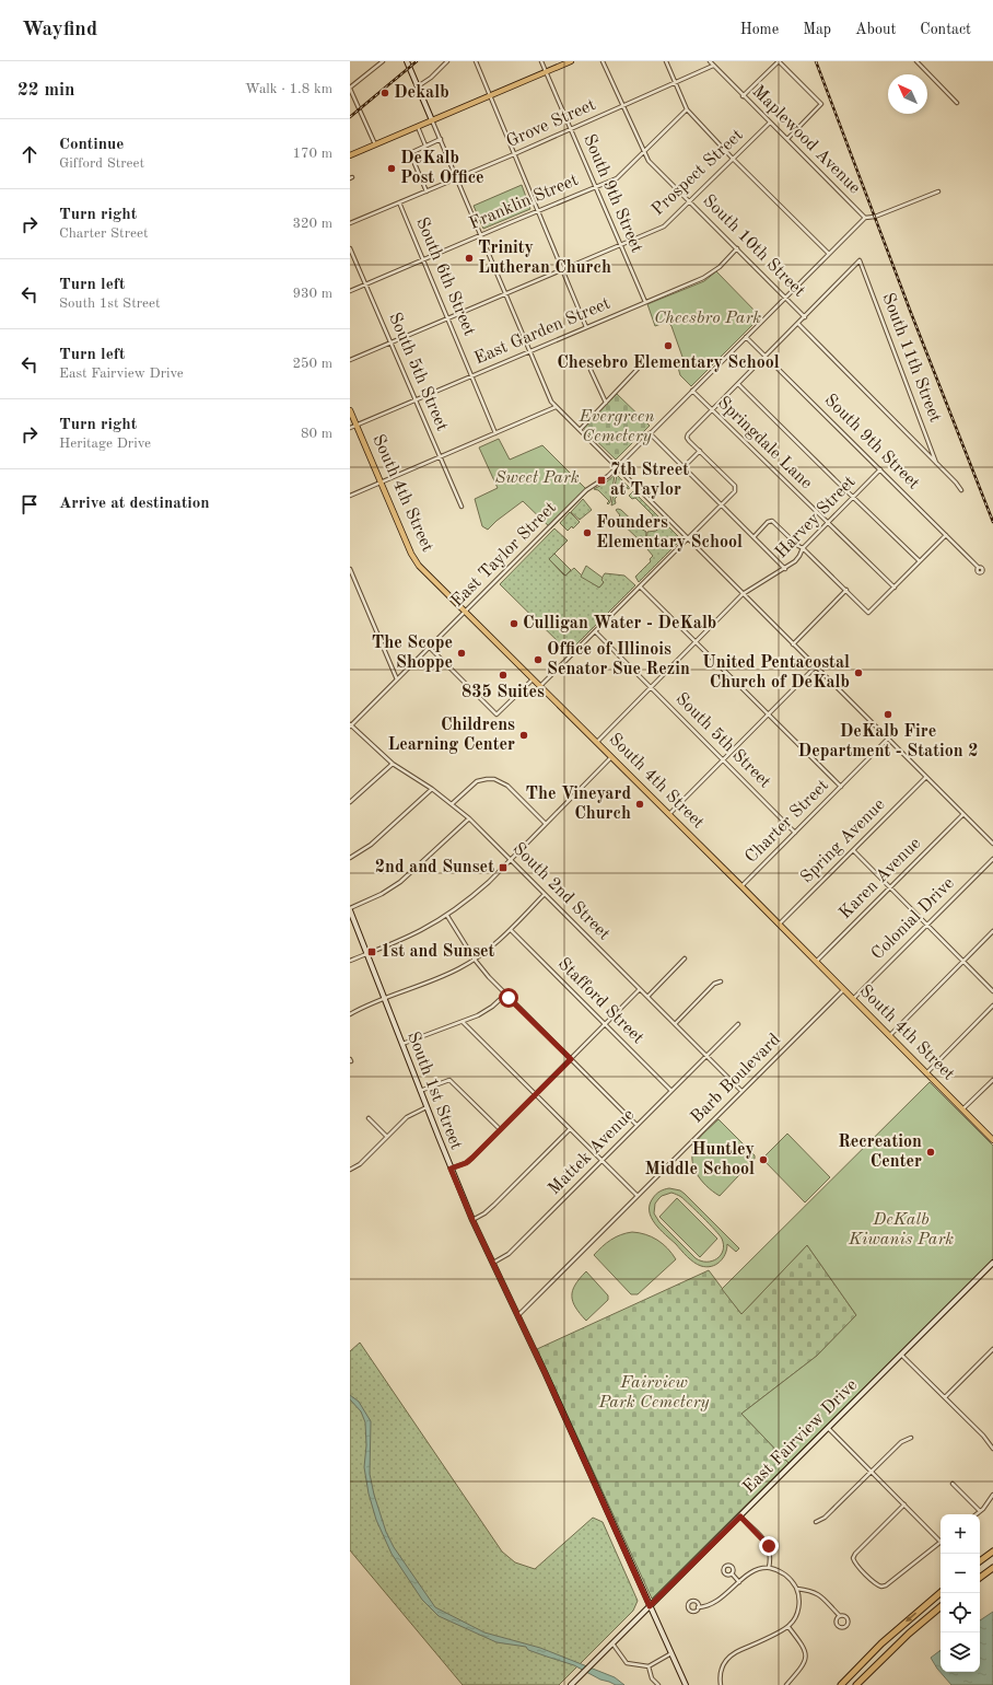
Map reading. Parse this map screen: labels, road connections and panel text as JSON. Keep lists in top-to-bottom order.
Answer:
{
  "streets": {
    "main road": ["South 4th Street"],
    "street": [
      "Grove Street",
      "Maplewood Avenue",
      "Prospect Street",
      "South 9th Street",
      "Franklin Street",
      "South 10th Street",
      "South 6th Street",
      "East Garden Street",
      "South 11th Street",
      "South 5th Street",
      "Springdale Lane",
      "Harvey Street",
      "East Taylor Street",
      "Charter Street",
      "Spring Avenue",
      "Karen Avenue",
      "South 2nd Street",
      "Colonial Drive",
      "Stafford Street",
      "Barb Boulevard",
      "South 1st Street",
      "Mattek Avenue",
      "East Fairview Drive"
    ]
  },
  "crossings": [
    ["Grove Street", "Maplewood Avenue"],
    ["Grove Street", "South 9th Street"],
    ["Grove Street", "South 10th Street"],
    ["Grove Street", "South 6th Street"],
    ["Maplewood Avenue", "Prospect Street"],
    ["Maplewood Avenue", "East Taylor Street"],
    ["Prospect Street", "South 9th Street"],
    ["Prospect Street", "South 10th Street"],
    ["Prospect Street", "South 6th Street"],
    ["Prospect Street", "South 5th Street"],
    ["South 9th Street", "Franklin Street"],
    ["South 9th Street", "East Garden Street"],
    ["South 9th Street", "Harvey Street"],
    ["South 9th Street", "East Taylor Street"],
    ["Franklin Street", "South 10th Street"],
    ["Franklin Street", "South 6th Street"],
    ["Franklin Street", "South 5th Street"],
    ["South 10th Street", "East Garden Street"],
    ["South 10th Street", "South 11th Street"],
    ["South 10th Street", "East Taylor Street"],
    ["South 6th Street", "East Garden Street"],
    ["East Garden Street", "South 5th Street"],
    ["East Garden Street", "South 4th Street"],
    ["South 5th Street", "Harvey Street"],
    ["South 5th Street", "Charter Street"],
    ["Springdale Lane", "Harvey Street"],
    ["Springdale Lane", "East Taylor Street"],
    ["South 4th Street", "Harvey Street"],
    ["South 4th Street", "East Taylor Street"],
    ["South 4th Street", "Charter Street"],
    ["South 4th Street", "Spring Avenue"],
    ["South 4th Street", "Karen Avenue"],
    ["South 4th Street", "Colonial Drive"],
    ["South 4th Street", "Barb Boulevard"],
    ["East Taylor Street", "South 2nd Street"],
    ["South 2nd Street", "Barb Boulevard"],
    ["South 2nd Street", "Mattek Avenue"],
    ["Stafford Street", "Mattek Avenue"],
    ["Barb Boulevard", "South 1st Street"],
    ["South 1st Street", "Mattek Avenue"],
    ["South 1st Street", "East Fairview Drive"]
  ],
  "parks": [
    "Cheesbro Park",
    "Evergreen Cemetery",
    "Sweet Park",
    "DeKalb Kiwanis Park",
    "Fairview Park Cemetery"
  ],
  "places": {
    "other": [
      "Dekalb",
      "DeKalb Post Office",
      "Trinity Lutheran Church",
      "Chesebro Elementary School",
      "Founders Elementary School",
      "Culligan Water - DeKalb",
      "The Scope Shoppe",
      "Office of Illinois Senator Sue Rezin",
      "United Pentacostal Church of DeKalb",
      "835 Suites",
      "DeKalb Fire Department - Station 2",
      "Childrens Learning Center",
      "The Vineyard Church",
      "Recreation Center",
      "Huntley Middle School"
    ],
    "transit": ["7th Street at Taylor", "2nd and Sunset", "1st and Sunset"]
  },
  "north": "top left",
  "page": {
    "header": "Wayfind",
    "nav": [
      "Home",
      "Map",
      "About",
      "Contact"
    ],
    "heading": ["22 min", "Walk · 1.8 km"],
    "list": [
      ["Continue", "Gifford Street", "170 m"],
      ["Turn right", "Charter Street", "320 m"],
      ["Turn left", "South 1st Street", "930 m"],
      ["Turn left", "East Fairview Drive", "250 m"],
      ["Turn right", "Heritage Drive", "80 m"],
      "Arrive at destination"
    ],
    "map_buttons": ["+", "−"]
  }
}
